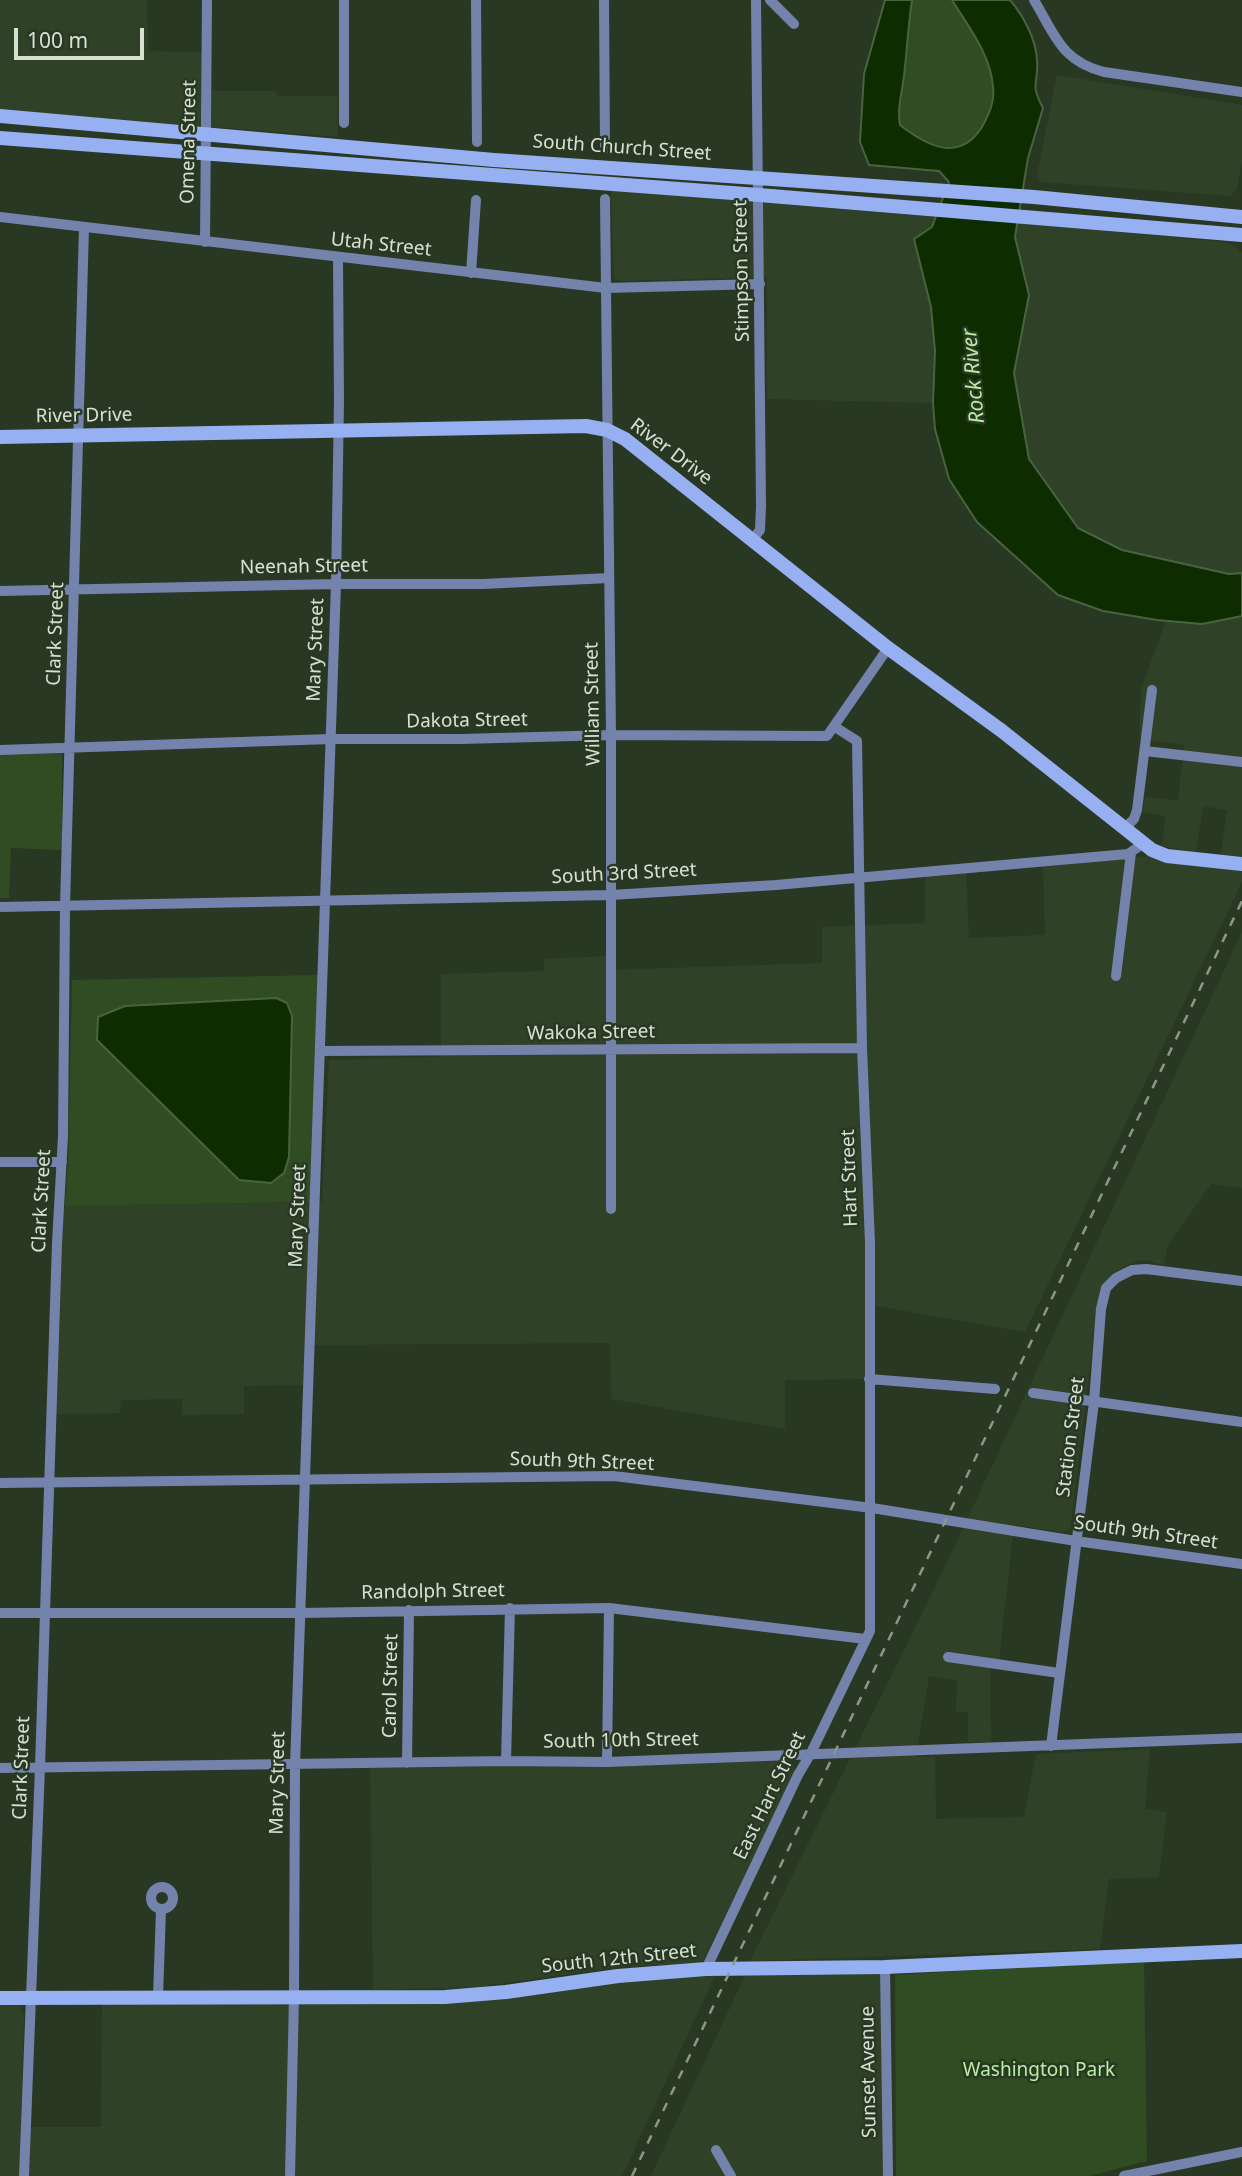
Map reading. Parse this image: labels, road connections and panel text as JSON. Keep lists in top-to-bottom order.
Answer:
{
  "streets": {
    "street": [
      "Omena Street",
      "South Church Street",
      "Utah Street",
      "Stimpson Street",
      "River Drive",
      "Neenah Street",
      "Clark Street",
      "Mary Street",
      "William Street",
      "Dakota Street",
      "South 3rd Street",
      "Wakoka Street",
      "Hart Street",
      "Station Street",
      "South 9th Street",
      "Randolph Street",
      "Carol Street",
      "South 10th Street",
      "East Hart Street",
      "South 12th Street",
      "Sunset Avenue"
    ]
  },
  "crossings": [
    ["Omena Street", "South Church Street"],
    ["Omena Street", "Utah Street"],
    ["South Church Street", "Stimpson Street"],
    ["Utah Street", "Stimpson Street"],
    ["Utah Street", "Clark Street"],
    ["Utah Street", "Mary Street"],
    ["Utah Street", "William Street"],
    ["Stimpson Street", "River Drive"],
    ["River Drive", "Clark Street"],
    ["River Drive", "Mary Street"],
    ["River Drive", "William Street"],
    ["Neenah Street", "Clark Street"],
    ["Neenah Street", "Mary Street"],
    ["Neenah Street", "William Street"],
    ["Clark Street", "Dakota Street"],
    ["Clark Street", "South 3rd Street"],
    ["Clark Street", "South 9th Street"],
    ["Clark Street", "Randolph Street"],
    ["Clark Street", "South 10th Street"],
    ["Clark Street", "South 12th Street"],
    ["Mary Street", "Dakota Street"],
    ["Mary Street", "South 3rd Street"],
    ["Mary Street", "Wakoka Street"],
    ["Mary Street", "South 9th Street"],
    ["Mary Street", "Randolph Street"],
    ["Mary Street", "South 10th Street"],
    ["Mary Street", "South 12th Street"],
    ["William Street", "Dakota Street"],
    ["William Street", "South 3rd Street"],
    ["William Street", "Wakoka Street"],
    ["Dakota Street", "Hart Street"],
    ["South 3rd Street", "Hart Street"],
    ["Wakoka Street", "Hart Street"],
    ["Hart Street", "South 9th Street"],
    ["Hart Street", "Randolph Street"],
    ["Hart Street", "East Hart Street"],
    ["Station Street", "South 9th Street"],
    ["Station Street", "South 10th Street"],
    ["Randolph Street", "Carol Street"],
    ["Randolph Street", "East Hart Street"],
    ["Carol Street", "South 10th Street"],
    ["South 10th Street", "East Hart Street"],
    ["East Hart Street", "South 12th Street"],
    ["South 12th Street", "Sunset Avenue"]
  ],
  "water": ["Rock River"],
  "parks": ["Washington Park"],
  "scale_bar": "100 m"
}
